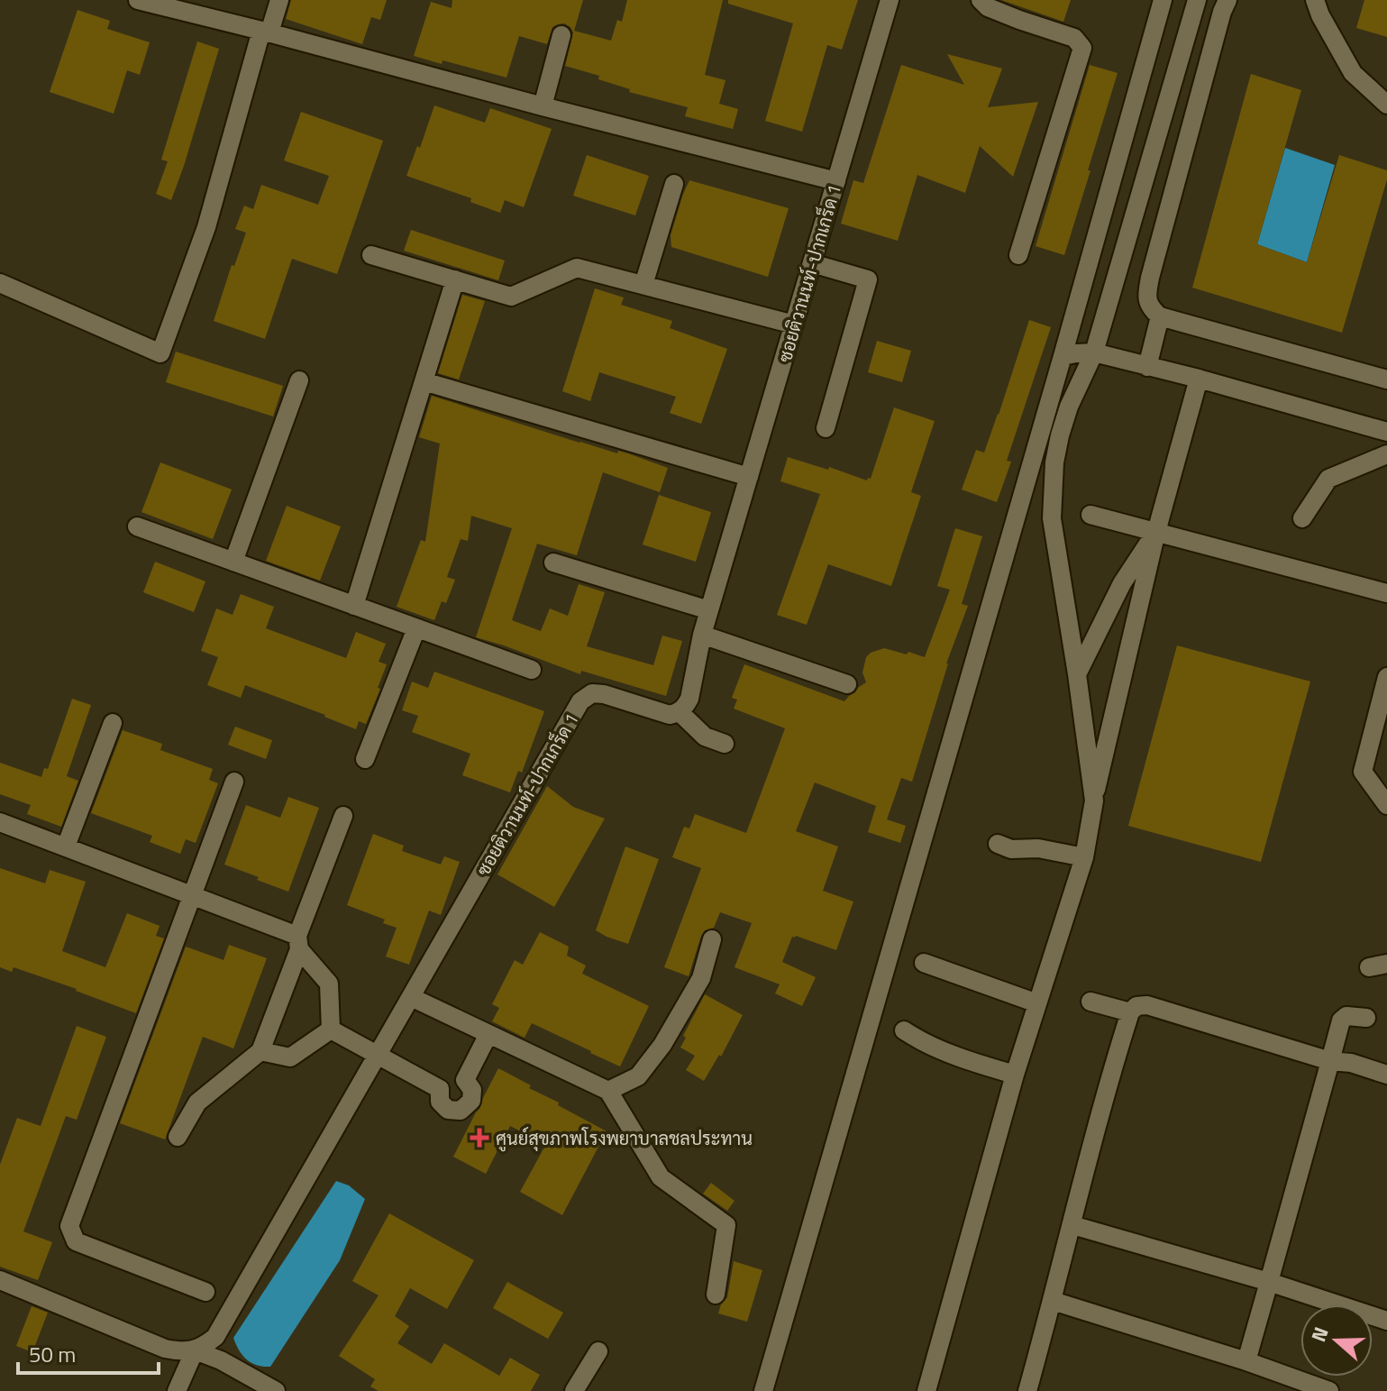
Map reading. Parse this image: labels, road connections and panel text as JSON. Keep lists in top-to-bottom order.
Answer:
{
  "streets": {
    "street": ["ซอยติวานนท์-ปากเกร็ด 1"]
  },
  "places": {
    "health": ["ศูนย์สุขภาพโรงพยาบาลชลประทาน"]
  },
  "scale_bar": "50 m",
  "north": "left"
}
